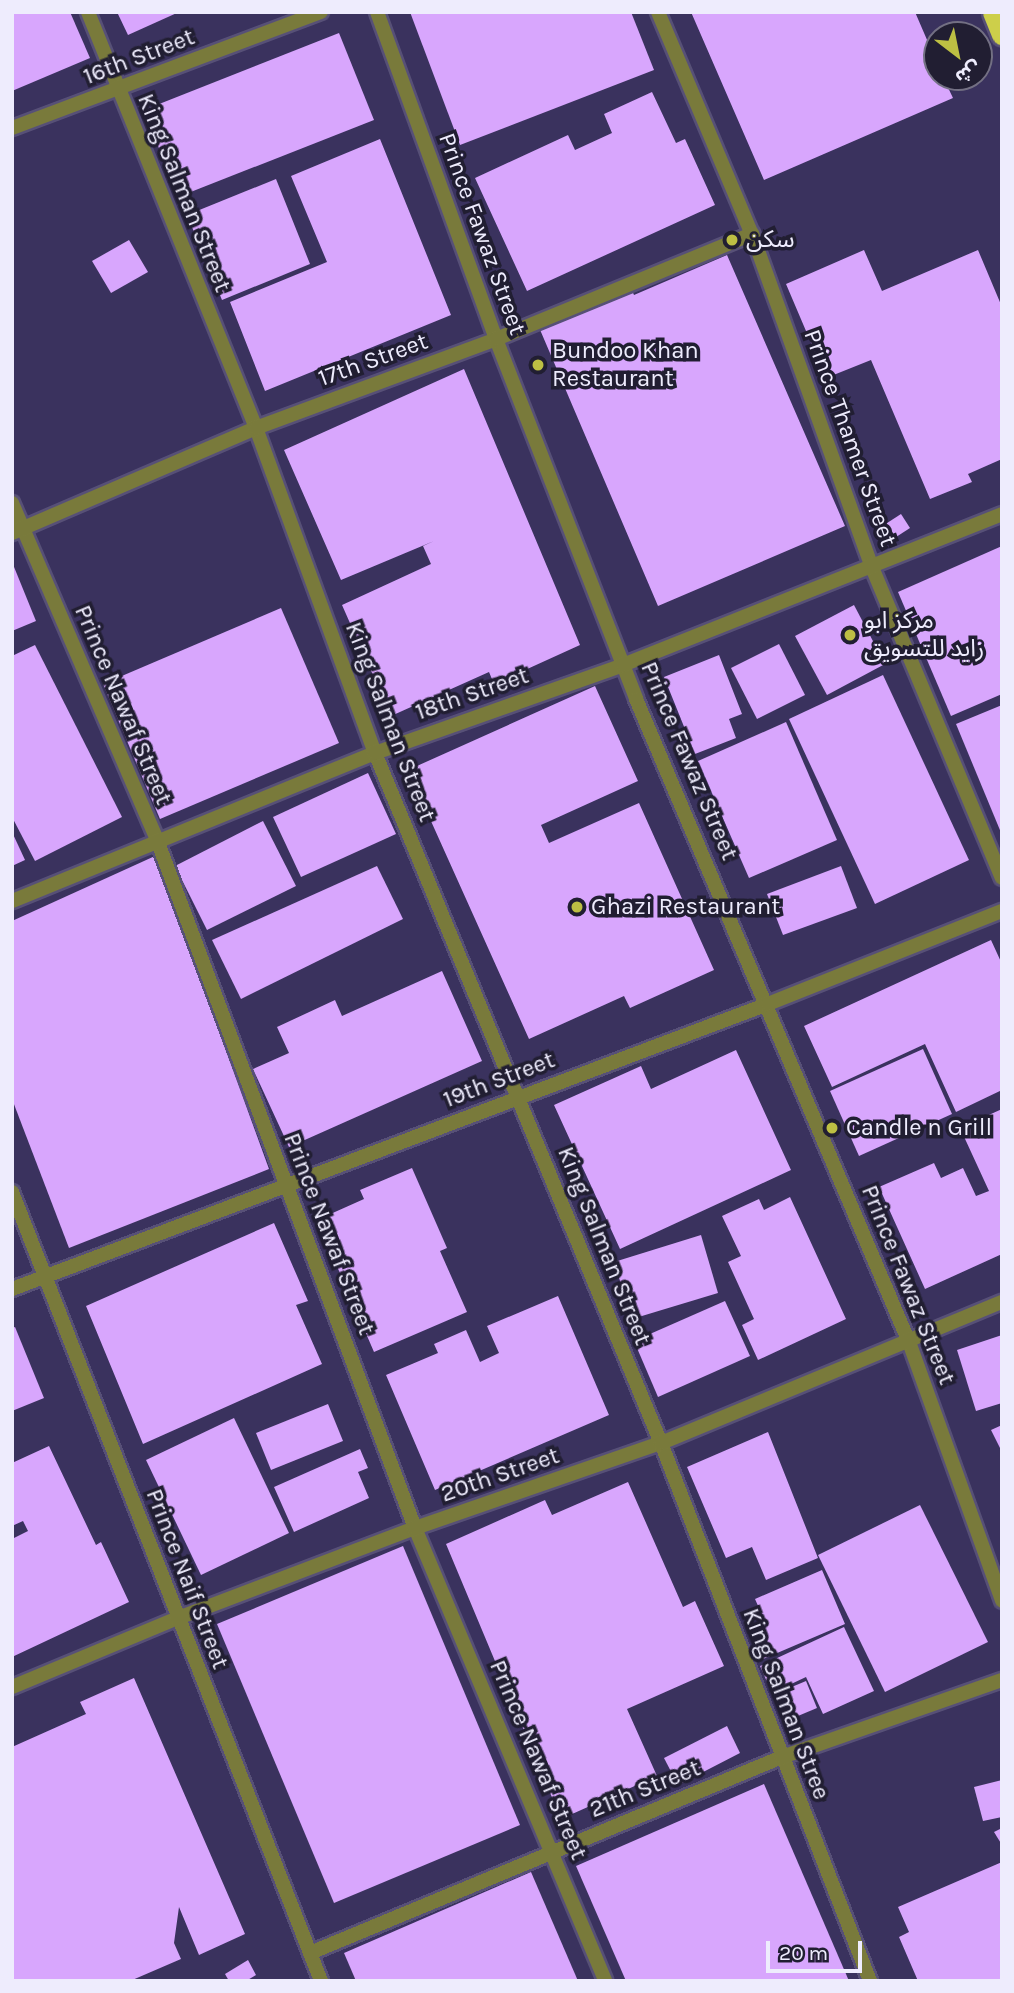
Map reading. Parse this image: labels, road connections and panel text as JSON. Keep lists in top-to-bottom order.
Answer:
{
  "streets": {
    "street": [
      "16th Street",
      "King Salman Street",
      "Prince Fawaz Street",
      "17th Street",
      "Prince Thamer Street",
      "18th Street",
      "Prince Nawaf Street",
      "19th Street",
      "20th Street",
      "Prince Naif Street",
      "King Salman Stree",
      "21th Street"
    ]
  },
  "crossings": [
    ["16th Street", "King Salman Street"],
    ["King Salman Street", "17th Street"],
    ["King Salman Street", "18th Street"],
    ["King Salman Street", "19th Street"],
    ["King Salman Street", "20th Street"],
    ["King Salman Street", "King Salman Stree"],
    ["Prince Fawaz Street", "17th Street"],
    ["Prince Fawaz Street", "18th Street"],
    ["Prince Fawaz Street", "19th Street"],
    ["Prince Fawaz Street", "20th Street"],
    ["17th Street", "Prince Thamer Street"],
    ["17th Street", "Prince Nawaf Street"],
    ["Prince Thamer Street", "18th Street"],
    ["18th Street", "Prince Nawaf Street"],
    ["Prince Nawaf Street", "19th Street"],
    ["Prince Nawaf Street", "20th Street"],
    ["Prince Nawaf Street", "21th Street"],
    ["19th Street", "Prince Naif Street"],
    ["20th Street", "Prince Naif Street"],
    ["20th Street", "King Salman Stree"],
    ["Prince Naif Street", "21th Street"],
    ["King Salman Stree", "21th Street"]
  ],
  "places": [
    "سكن",
    "Bundoo Khan Restaurant",
    "مركز ابو زايد للتسويق",
    "Ghazi Restaurant",
    "Candle n Grill"
  ],
  "scale_bar": "20 m",
  "north": "bottom right"
}
